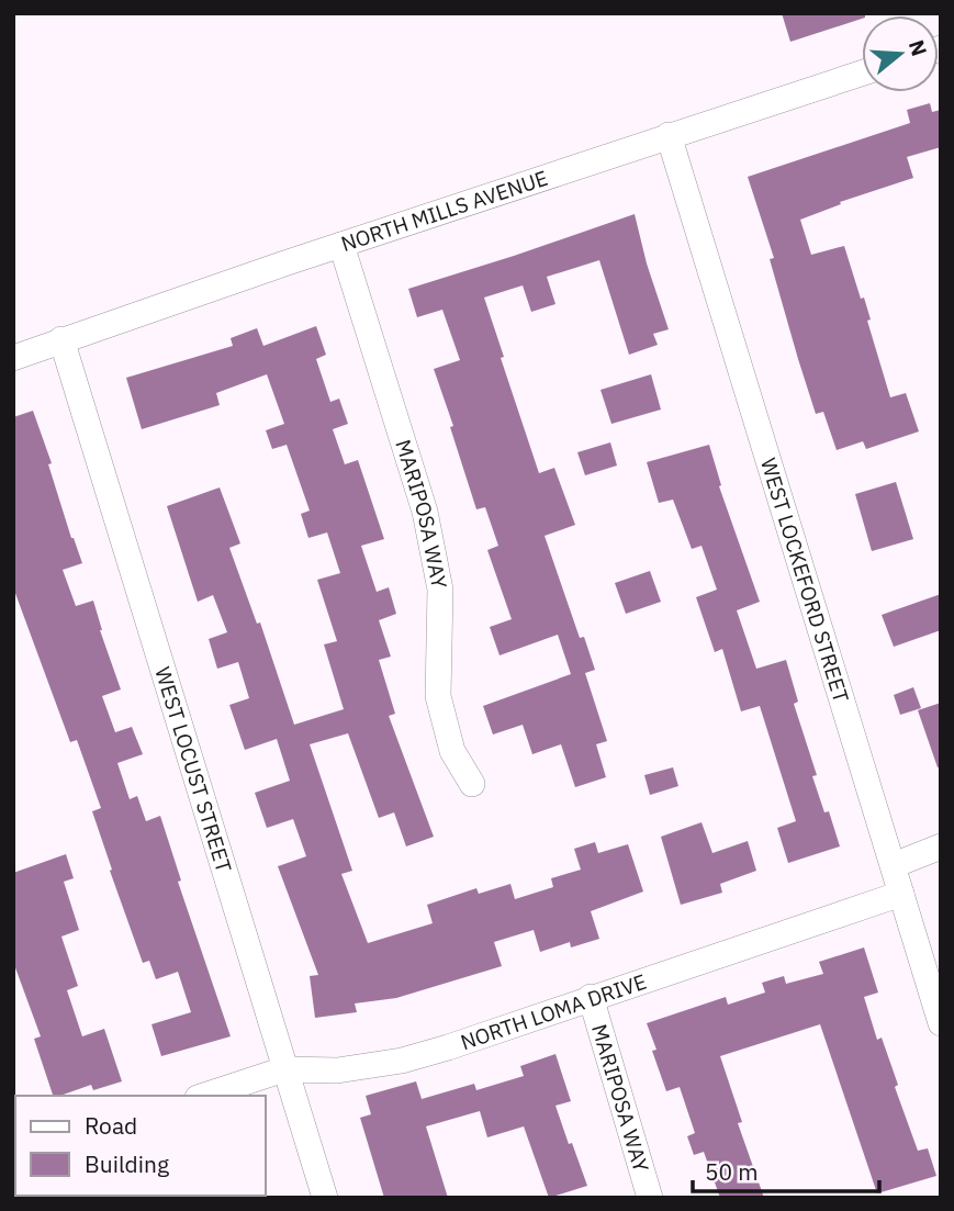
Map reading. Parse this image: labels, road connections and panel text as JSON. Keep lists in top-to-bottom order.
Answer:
{
  "streets": {
    "street": [
      "NORTH MILLS AVENUE",
      "MARIPOSA WAY",
      "WEST LOCKEFORD STREET",
      "WEST LOCUST STREET",
      "NORTH LOMA DRIVE"
    ]
  },
  "crossings": [
    ["NORTH MILLS AVENUE", "MARIPOSA WAY"],
    ["NORTH MILLS AVENUE", "WEST LOCKEFORD STREET"],
    ["NORTH MILLS AVENUE", "WEST LOCUST STREET"],
    ["MARIPOSA WAY", "NORTH LOMA DRIVE"],
    ["WEST LOCKEFORD STREET", "NORTH LOMA DRIVE"],
    ["WEST LOCUST STREET", "NORTH LOMA DRIVE"]
  ],
  "legend": ["Road", "Building"],
  "scale_bar": "50 m",
  "north": "right"
}
